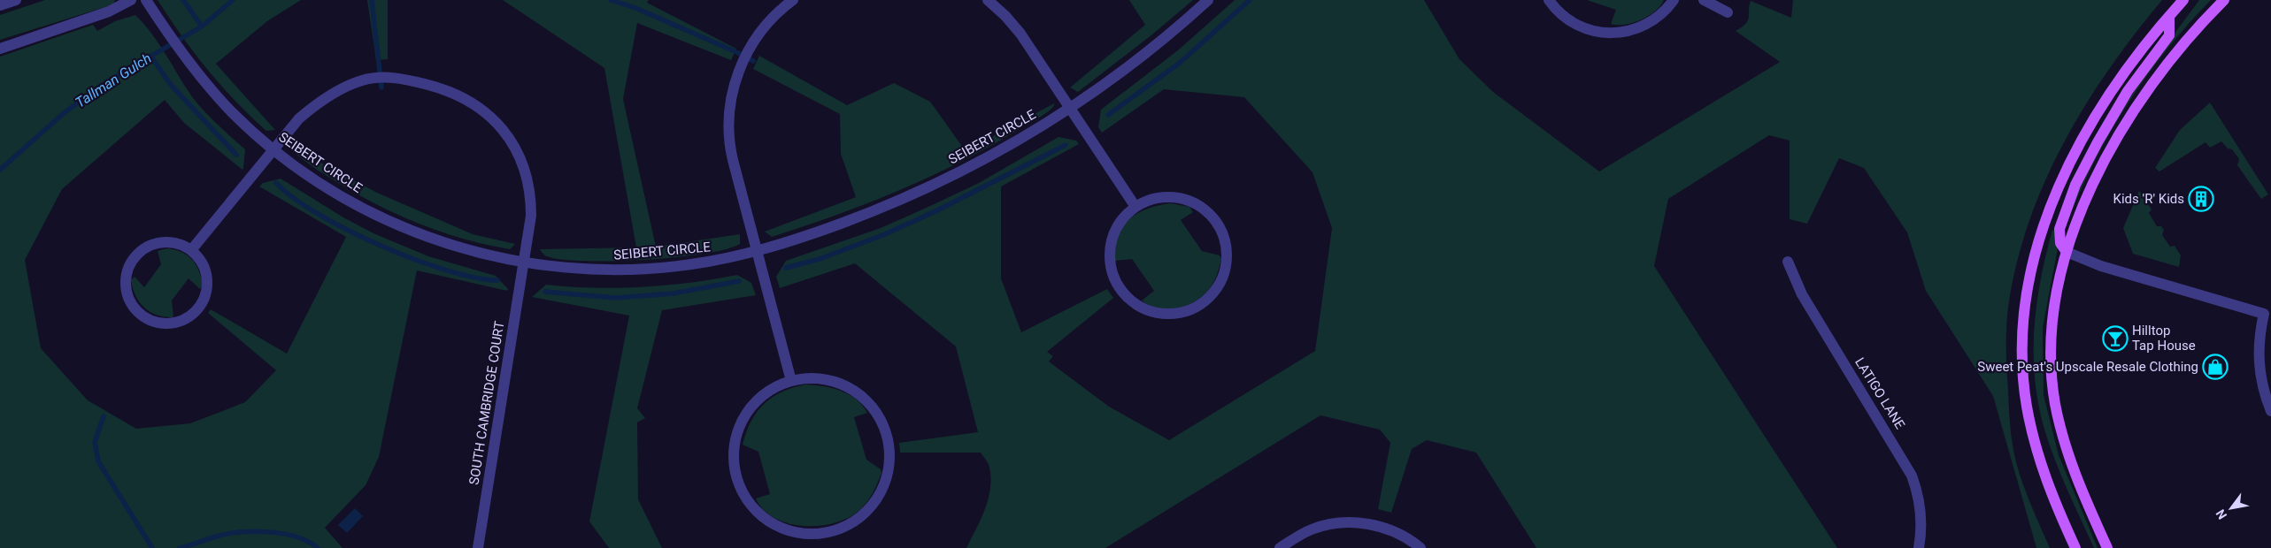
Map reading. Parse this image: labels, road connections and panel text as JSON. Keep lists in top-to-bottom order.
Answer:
{
  "streets": {
    "street": ["SEIBERT CIRCLE", "LATIGO LANE", "SOUTH CAMBRIDGE COURT"]
  },
  "crossings": [
    ["SEIBERT CIRCLE", "SOUTH CAMBRIDGE COURT"]
  ],
  "water": ["Tallman Gulch"],
  "places": {
    "building": ["Kids 'R' Kids"],
    "bar": ["Hilltop Tap House"],
    "shop": ["Sweet Peat's Upscale Resale Clothing"]
  },
  "north": "bottom left"
}
